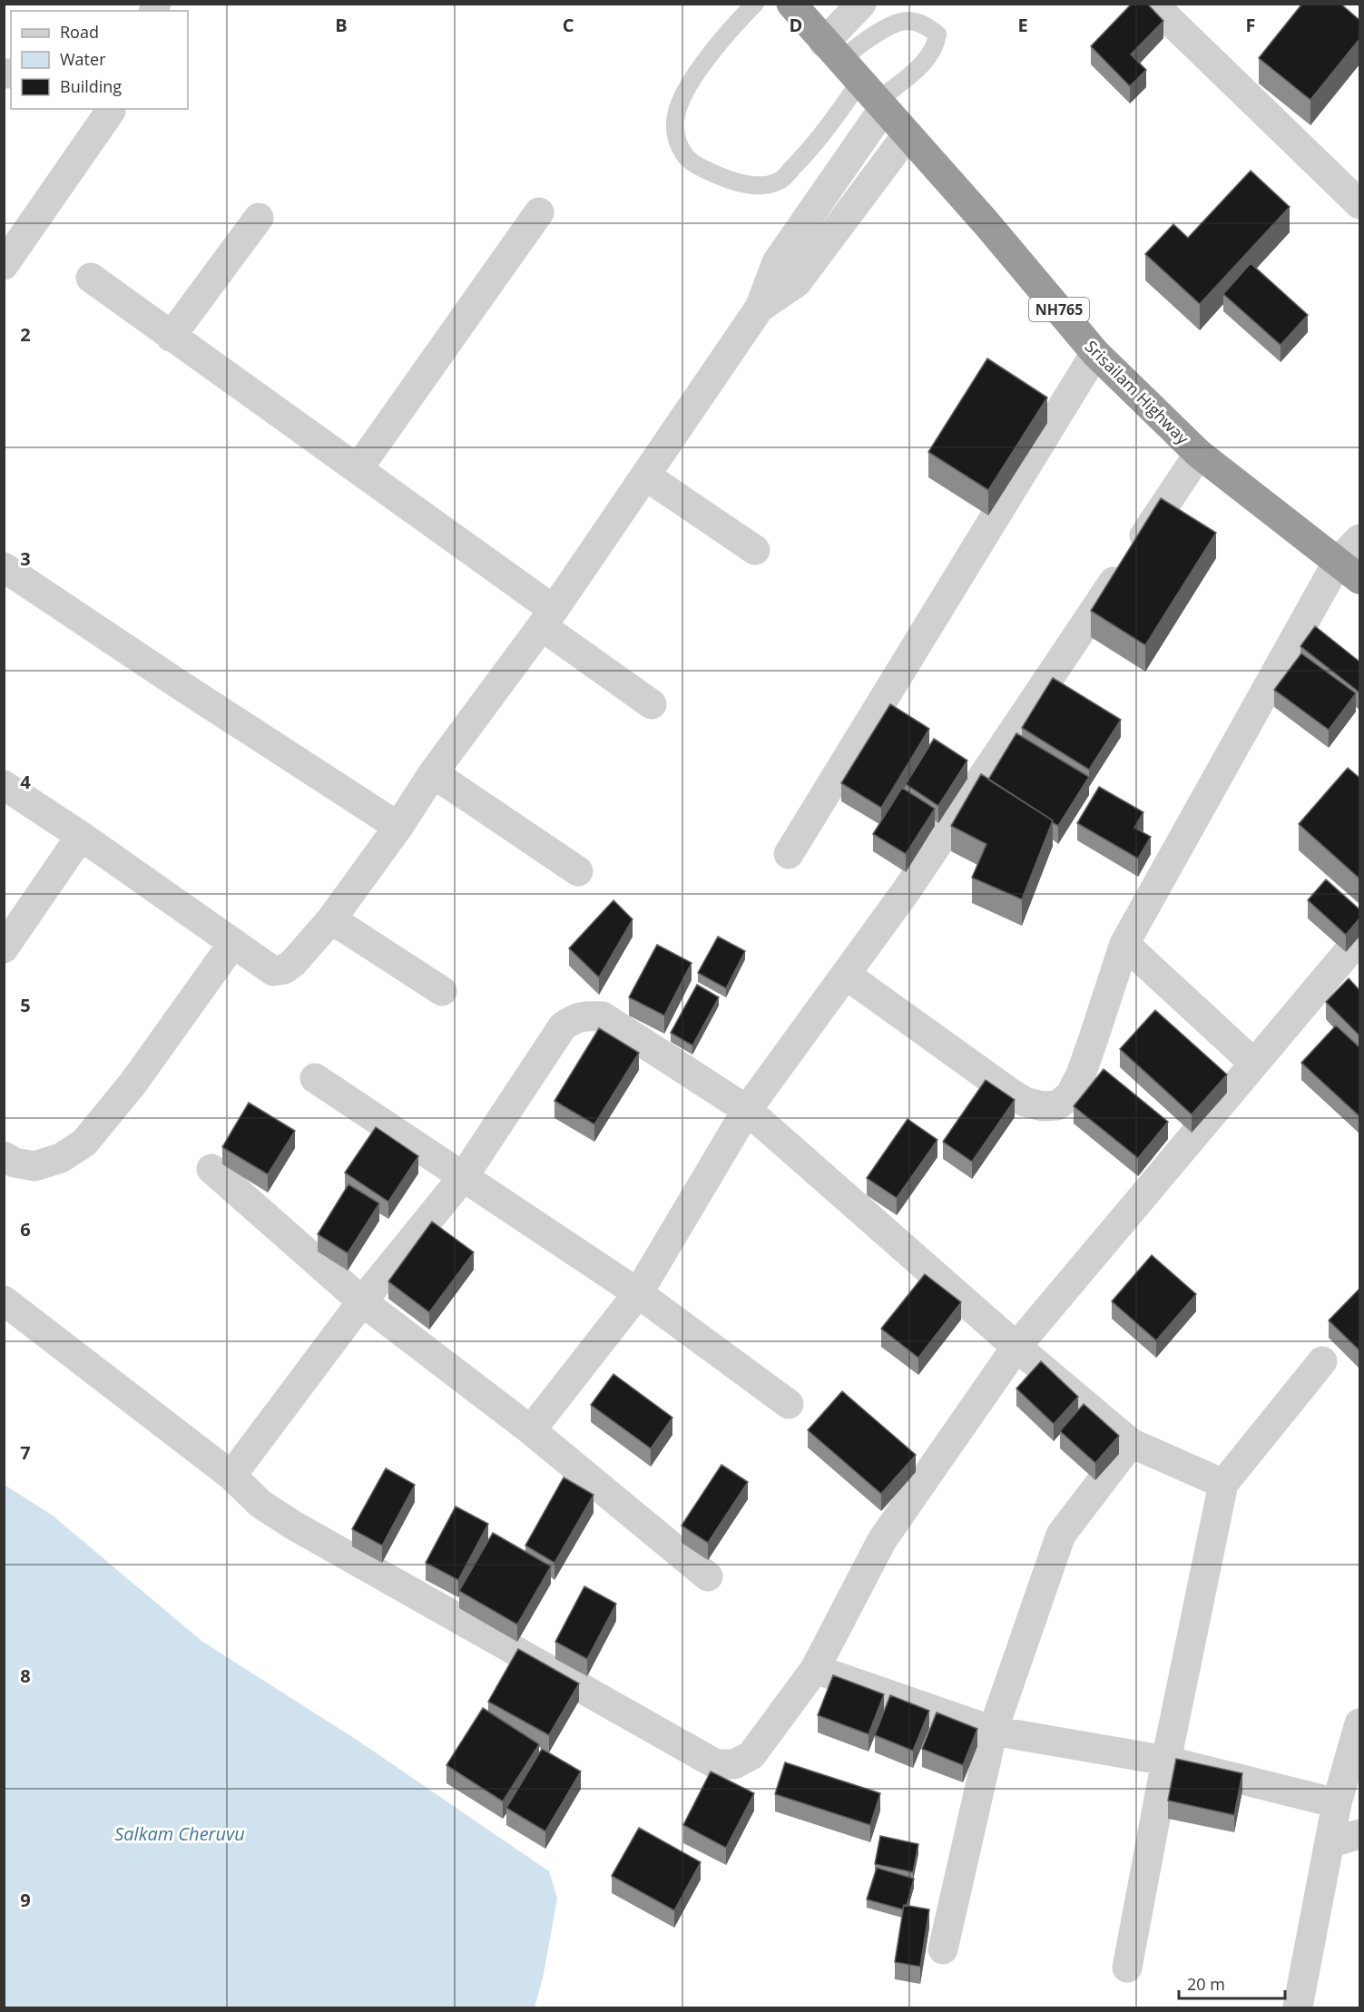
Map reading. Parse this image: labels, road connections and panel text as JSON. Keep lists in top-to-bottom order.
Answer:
{
  "streets": {
    "highway": ["NH765", "Srisailam Highway"]
  },
  "water": ["Salkam Cheruvu"],
  "legend": ["Road", "Water", "Building"],
  "scale_bar": "20 m",
  "grid": {
    "columns": [
      "B",
      "C",
      "D",
      "E",
      "F"
    ],
    "rows": [
      "2",
      "3",
      "4",
      "5",
      "6",
      "7",
      "8",
      "9"
    ]
  }
}
